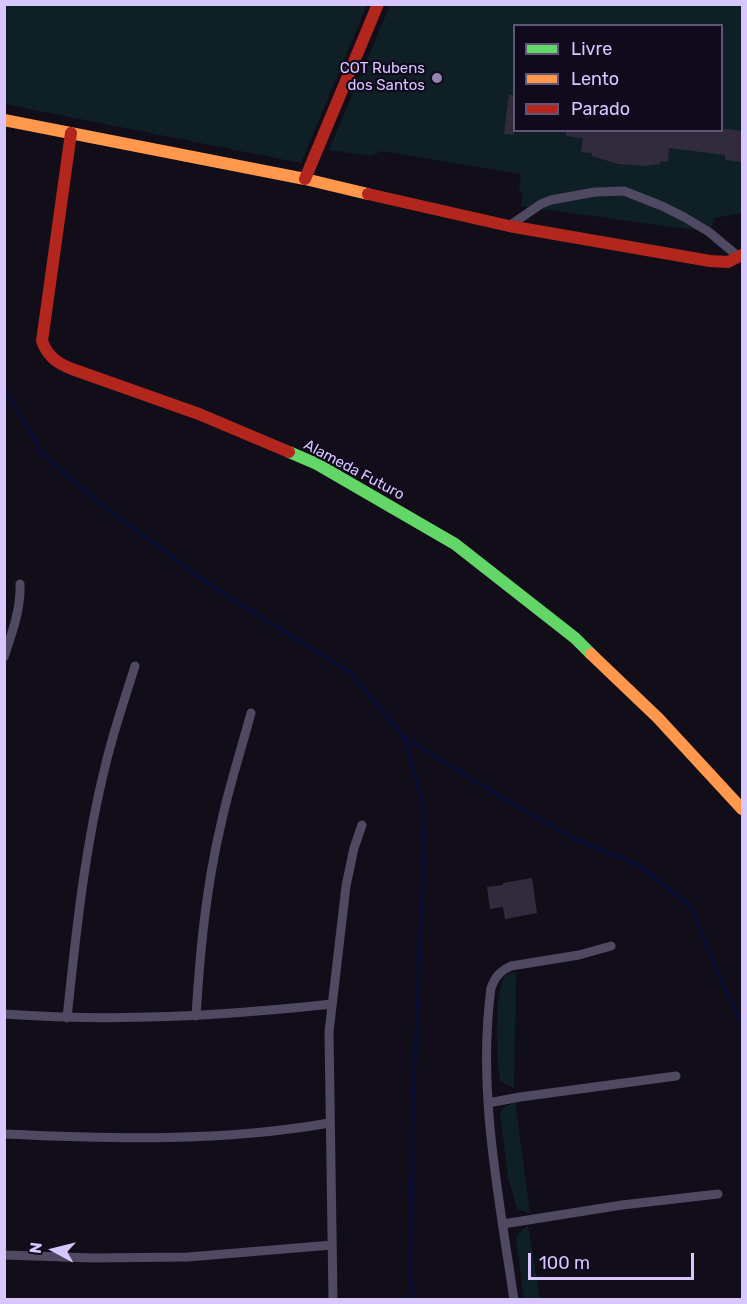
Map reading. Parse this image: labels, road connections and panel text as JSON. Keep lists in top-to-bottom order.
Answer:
{
  "streets": {
    "street": ["Alameda Futuro"]
  },
  "places": ["COT Rubens dos Santos"],
  "legend": ["Livre", "Lento", "Parado"],
  "scale_bar": "100 m",
  "north": "left"
}
